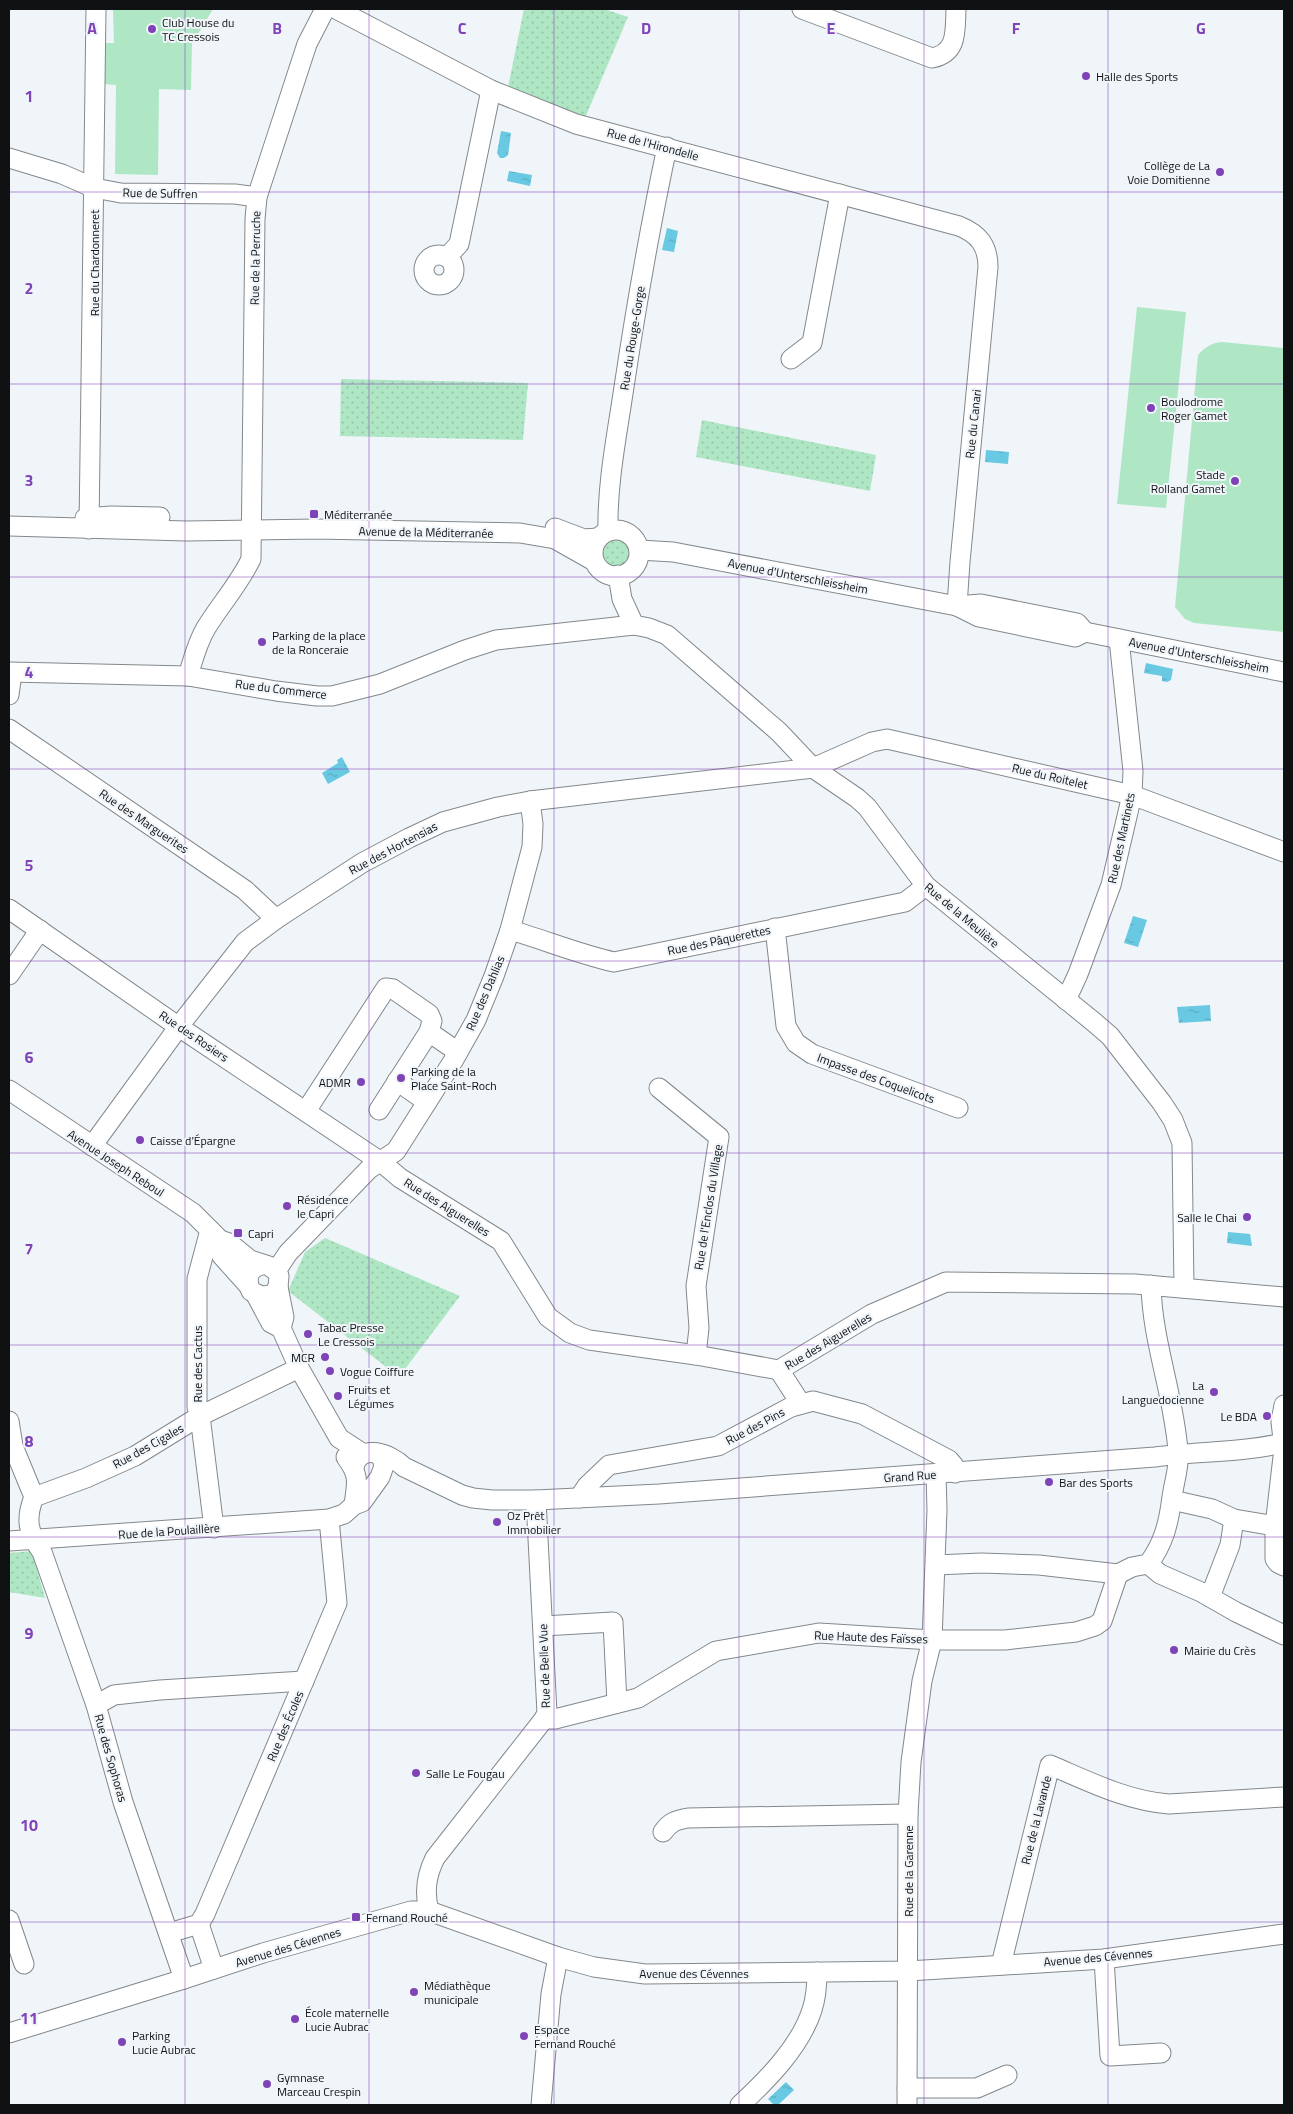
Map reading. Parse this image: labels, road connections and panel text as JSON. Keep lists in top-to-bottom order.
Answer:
{
  "streets": {
    "street": [
      "Rue de l'Hirondelle",
      "Rue de Suffren",
      "Rue de la Perruche",
      "Rue du Chardonneret",
      "Rue du Rouge-Gorge",
      "Rue du Canari",
      "Avenue de la Méditerranée",
      "Avenue d'Unterschleissheim",
      "Rue du Commerce",
      "Rue du Roitelet",
      "Rue des Marguerites",
      "Rue des Martinets",
      "Rue des Hortensias",
      "Rue de la Meulière",
      "Rue des Pâquerettes",
      "Rue des Dahlias",
      "Rue des Rosiers",
      "Impasse des Coquelicots",
      "Avenue Joseph Reboul",
      "Rue des Aiguerelles",
      "Rue de l'Enclos du Village",
      "Rue des Cactus",
      "Rue des Pins",
      "Rue des Cigales",
      "Grand Rue",
      "Rue de la Poulaillère",
      "Rue Haute des Faïsses",
      "Rue de Belle Vue",
      "Rue des Écoles",
      "Rue des Sophoras",
      "Rue de la Lavande",
      "Rue de la Garenne",
      "Avenue des Cévennes"
    ]
  },
  "crossings": [
    ["Rue de l'Hirondelle", "Rue du Rouge-Gorge"],
    ["Rue de l'Hirondelle", "Rue du Canari"],
    ["Rue de Suffren", "Rue de la Perruche"],
    ["Rue de Suffren", "Rue du Chardonneret"],
    ["Rue de la Perruche", "Avenue de la Méditerranée"],
    ["Rue de la Perruche", "Rue du Commerce"],
    ["Rue du Chardonneret", "Avenue de la Méditerranée"],
    ["Rue du Rouge-Gorge", "Avenue de la Méditerranée"],
    ["Rue du Rouge-Gorge", "Avenue d'Unterschleissheim"],
    ["Rue du Canari", "Avenue d'Unterschleissheim"],
    ["Avenue de la Méditerranée", "Avenue d'Unterschleissheim"],
    ["Avenue d'Unterschleissheim", "Rue des Martinets"],
    ["Rue du Commerce", "Rue de la Meulière"],
    ["Rue du Roitelet", "Rue des Martinets"],
    ["Rue du Roitelet", "Rue des Hortensias"],
    ["Rue du Roitelet", "Rue de la Meulière"],
    ["Rue des Marguerites", "Rue des Hortensias"],
    ["Rue des Martinets", "Rue de la Meulière"],
    ["Rue des Hortensias", "Rue de la Meulière"],
    ["Rue des Hortensias", "Rue des Dahlias"],
    ["Rue des Hortensias", "Rue des Rosiers"],
    ["Rue des Hortensias", "Avenue Joseph Reboul"],
    ["Rue de la Meulière", "Rue des Pâquerettes"],
    ["Rue de la Meulière", "Rue des Aiguerelles"],
    ["Rue des Pâquerettes", "Rue des Dahlias"],
    ["Rue des Pâquerettes", "Impasse des Coquelicots"],
    ["Rue des Dahlias", "Rue des Rosiers"],
    ["Rue des Dahlias", "Avenue Joseph Reboul"],
    ["Rue des Dahlias", "Rue des Aiguerelles"],
    ["Rue des Rosiers", "Rue des Aiguerelles"],
    ["Avenue Joseph Reboul", "Rue des Cactus"],
    ["Rue des Aiguerelles", "Rue de l'Enclos du Village"],
    ["Rue des Aiguerelles", "Rue Haute des Faïsses"],
    ["Rue des Cactus", "Rue des Cigales"],
    ["Rue des Cactus", "Rue de la Poulaillère"],
    ["Rue des Pins", "Grand Rue"],
    ["Grand Rue", "Rue Haute des Faïsses"],
    ["Grand Rue", "Rue de Belle Vue"],
    ["Grand Rue", "Rue de la Garenne"],
    ["Rue de la Poulaillère", "Rue des Écoles"],
    ["Rue de la Poulaillère", "Rue des Sophoras"],
    ["Rue Haute des Faïsses", "Rue de Belle Vue"],
    ["Rue Haute des Faïsses", "Rue de la Garenne"],
    ["Rue de Belle Vue", "Avenue des Cévennes"],
    ["Rue des Sophoras", "Avenue des Cévennes"],
    ["Rue de la Lavande", "Avenue des Cévennes"],
    ["Rue de la Garenne", "Avenue des Cévennes"]
  ],
  "places": {
    "other": [
      "Club House du TC Cressois",
      "Halle des Sports",
      "Collège de La Voie Domitienne",
      "Boulodrome Roger Gamet",
      "Stade Rolland Gamet",
      "Parking de la place de la Ronceraie",
      "Parking de la Place Saint-Roch",
      "ADMR",
      "Caisse d'Épargne",
      "Résidence le Capri",
      "Salle le Chai",
      "Tabac Presse Le Cressois",
      "MCR",
      "Vogue Coiffure",
      "La Languedocienne",
      "Fruits et Légumes",
      "Le BDA",
      "Bar des Sports",
      "Oz Prêt Immobilier",
      "Mairie du Crès",
      "Salle Le Fougau",
      "Médiathèque municipale",
      "École maternelle Lucie Aubrac",
      "Espace Fernand Rouché",
      "Parking Lucie Aubrac",
      "Gymnase Marceau Crespin"
    ],
    "transit": ["Méditerranée", "Capri", "Fernand Rouché"]
  },
  "grid": {
    "columns": [
      "A",
      "B",
      "C",
      "D",
      "E",
      "F",
      "G"
    ],
    "rows": [
      "1",
      "2",
      "3",
      "4",
      "5",
      "6",
      "7",
      "8",
      "9",
      "10",
      "11"
    ]
  }
}
